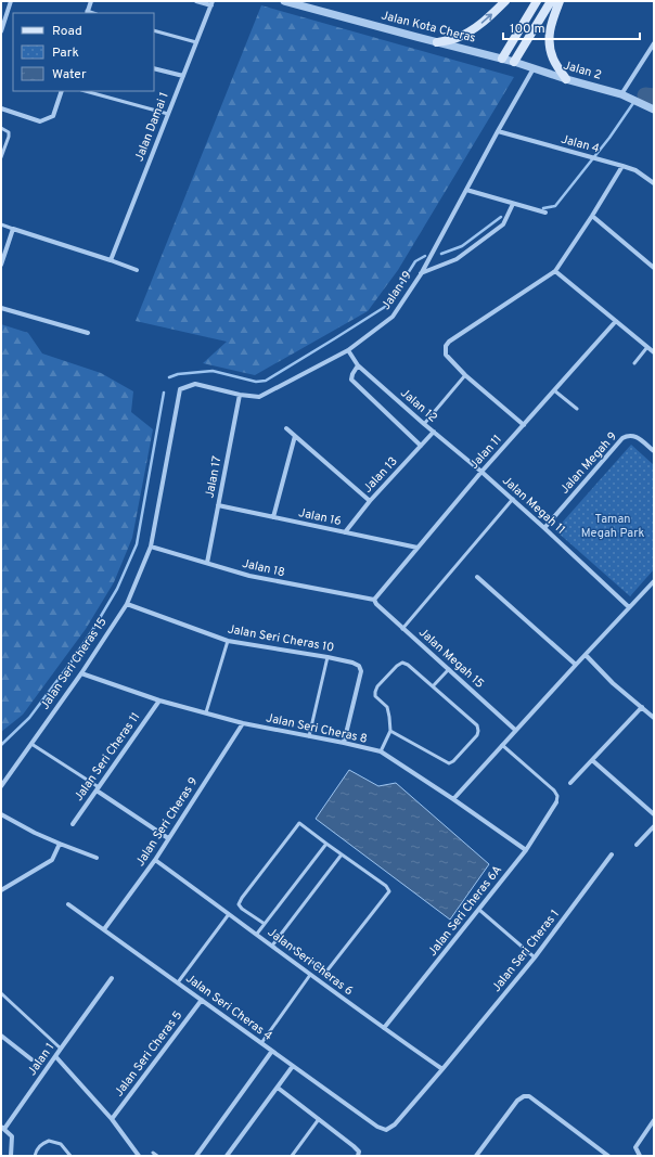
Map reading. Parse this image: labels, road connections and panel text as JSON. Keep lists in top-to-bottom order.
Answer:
{
  "streets": {
    "street": [
      "Jalan Kota Cheras",
      "Jalan 2",
      "Jalan Damai 1",
      "Jalan 4",
      "Jalan 19",
      "Jalan 12",
      "Jalan 11",
      "Jalan Megah 9",
      "Jalan 13",
      "Jalan 17",
      "Jalan Megah 11",
      "Jalan 16",
      "Jalan 18",
      "Jalan Seri Cheras 10",
      "Jalan Megah 15",
      "Jalan Seri Cheras 15",
      "Jalan Seri Cheras 8",
      "Jalan Seri Cheras 11",
      "Jalan Seri Cheras 9",
      "Jalan Seri Cheras 6A",
      "Jalan Seri Cheras 1",
      "Jalan Seri Cheras 6",
      "Jalan Seri Cheras 4",
      "Jalan Seri Cheras 5",
      "Jalan 1"
    ]
  },
  "crossings": [
    ["Jalan Kota Cheras", "Jalan 2"],
    ["Jalan 2", "Jalan 19"],
    ["Jalan 4", "Jalan 19"],
    ["Jalan 19", "Jalan 12"],
    ["Jalan 19", "Jalan 17"],
    ["Jalan 19", "Jalan 18"],
    ["Jalan 19", "Jalan Seri Cheras 15"],
    ["Jalan 12", "Jalan 11"],
    ["Jalan 12", "Jalan 13"],
    ["Jalan 12", "Jalan Megah 11"],
    ["Jalan 11", "Jalan Megah 11"],
    ["Jalan 11", "Jalan 16"],
    ["Jalan 11", "Jalan 18"],
    ["Jalan 11", "Jalan Megah 15"],
    ["Jalan Megah 9", "Jalan Megah 11"],
    ["Jalan 13", "Jalan 16"],
    ["Jalan 17", "Jalan 16"],
    ["Jalan 17", "Jalan 18"],
    ["Jalan 18", "Jalan Megah 15"],
    ["Jalan 18", "Jalan Seri Cheras 15"],
    ["Jalan Seri Cheras 10", "Jalan Seri Cheras 15"],
    ["Jalan Seri Cheras 10", "Jalan Seri Cheras 8"],
    ["Jalan Seri Cheras 15", "Jalan Seri Cheras 8"],
    ["Jalan Seri Cheras 8", "Jalan Seri Cheras 11"],
    ["Jalan Seri Cheras 8", "Jalan Seri Cheras 9"],
    ["Jalan Seri Cheras 8", "Jalan Seri Cheras 6A"],
    ["Jalan Seri Cheras 9", "Jalan Seri Cheras 6"],
    ["Jalan Seri Cheras 9", "Jalan Seri Cheras 4"],
    ["Jalan Seri Cheras 6A", "Jalan Seri Cheras 6"],
    ["Jalan Seri Cheras 1", "Jalan Seri Cheras 6"],
    ["Jalan Seri Cheras 1", "Jalan Seri Cheras 4"],
    ["Jalan Seri Cheras 6", "Jalan Seri Cheras 4"],
    ["Jalan Seri Cheras 4", "Jalan Seri Cheras 5"]
  ],
  "parks": ["Taman Megah Park"],
  "legend": ["Road", "Park", "Water"],
  "scale_bar": "100 m"
}
